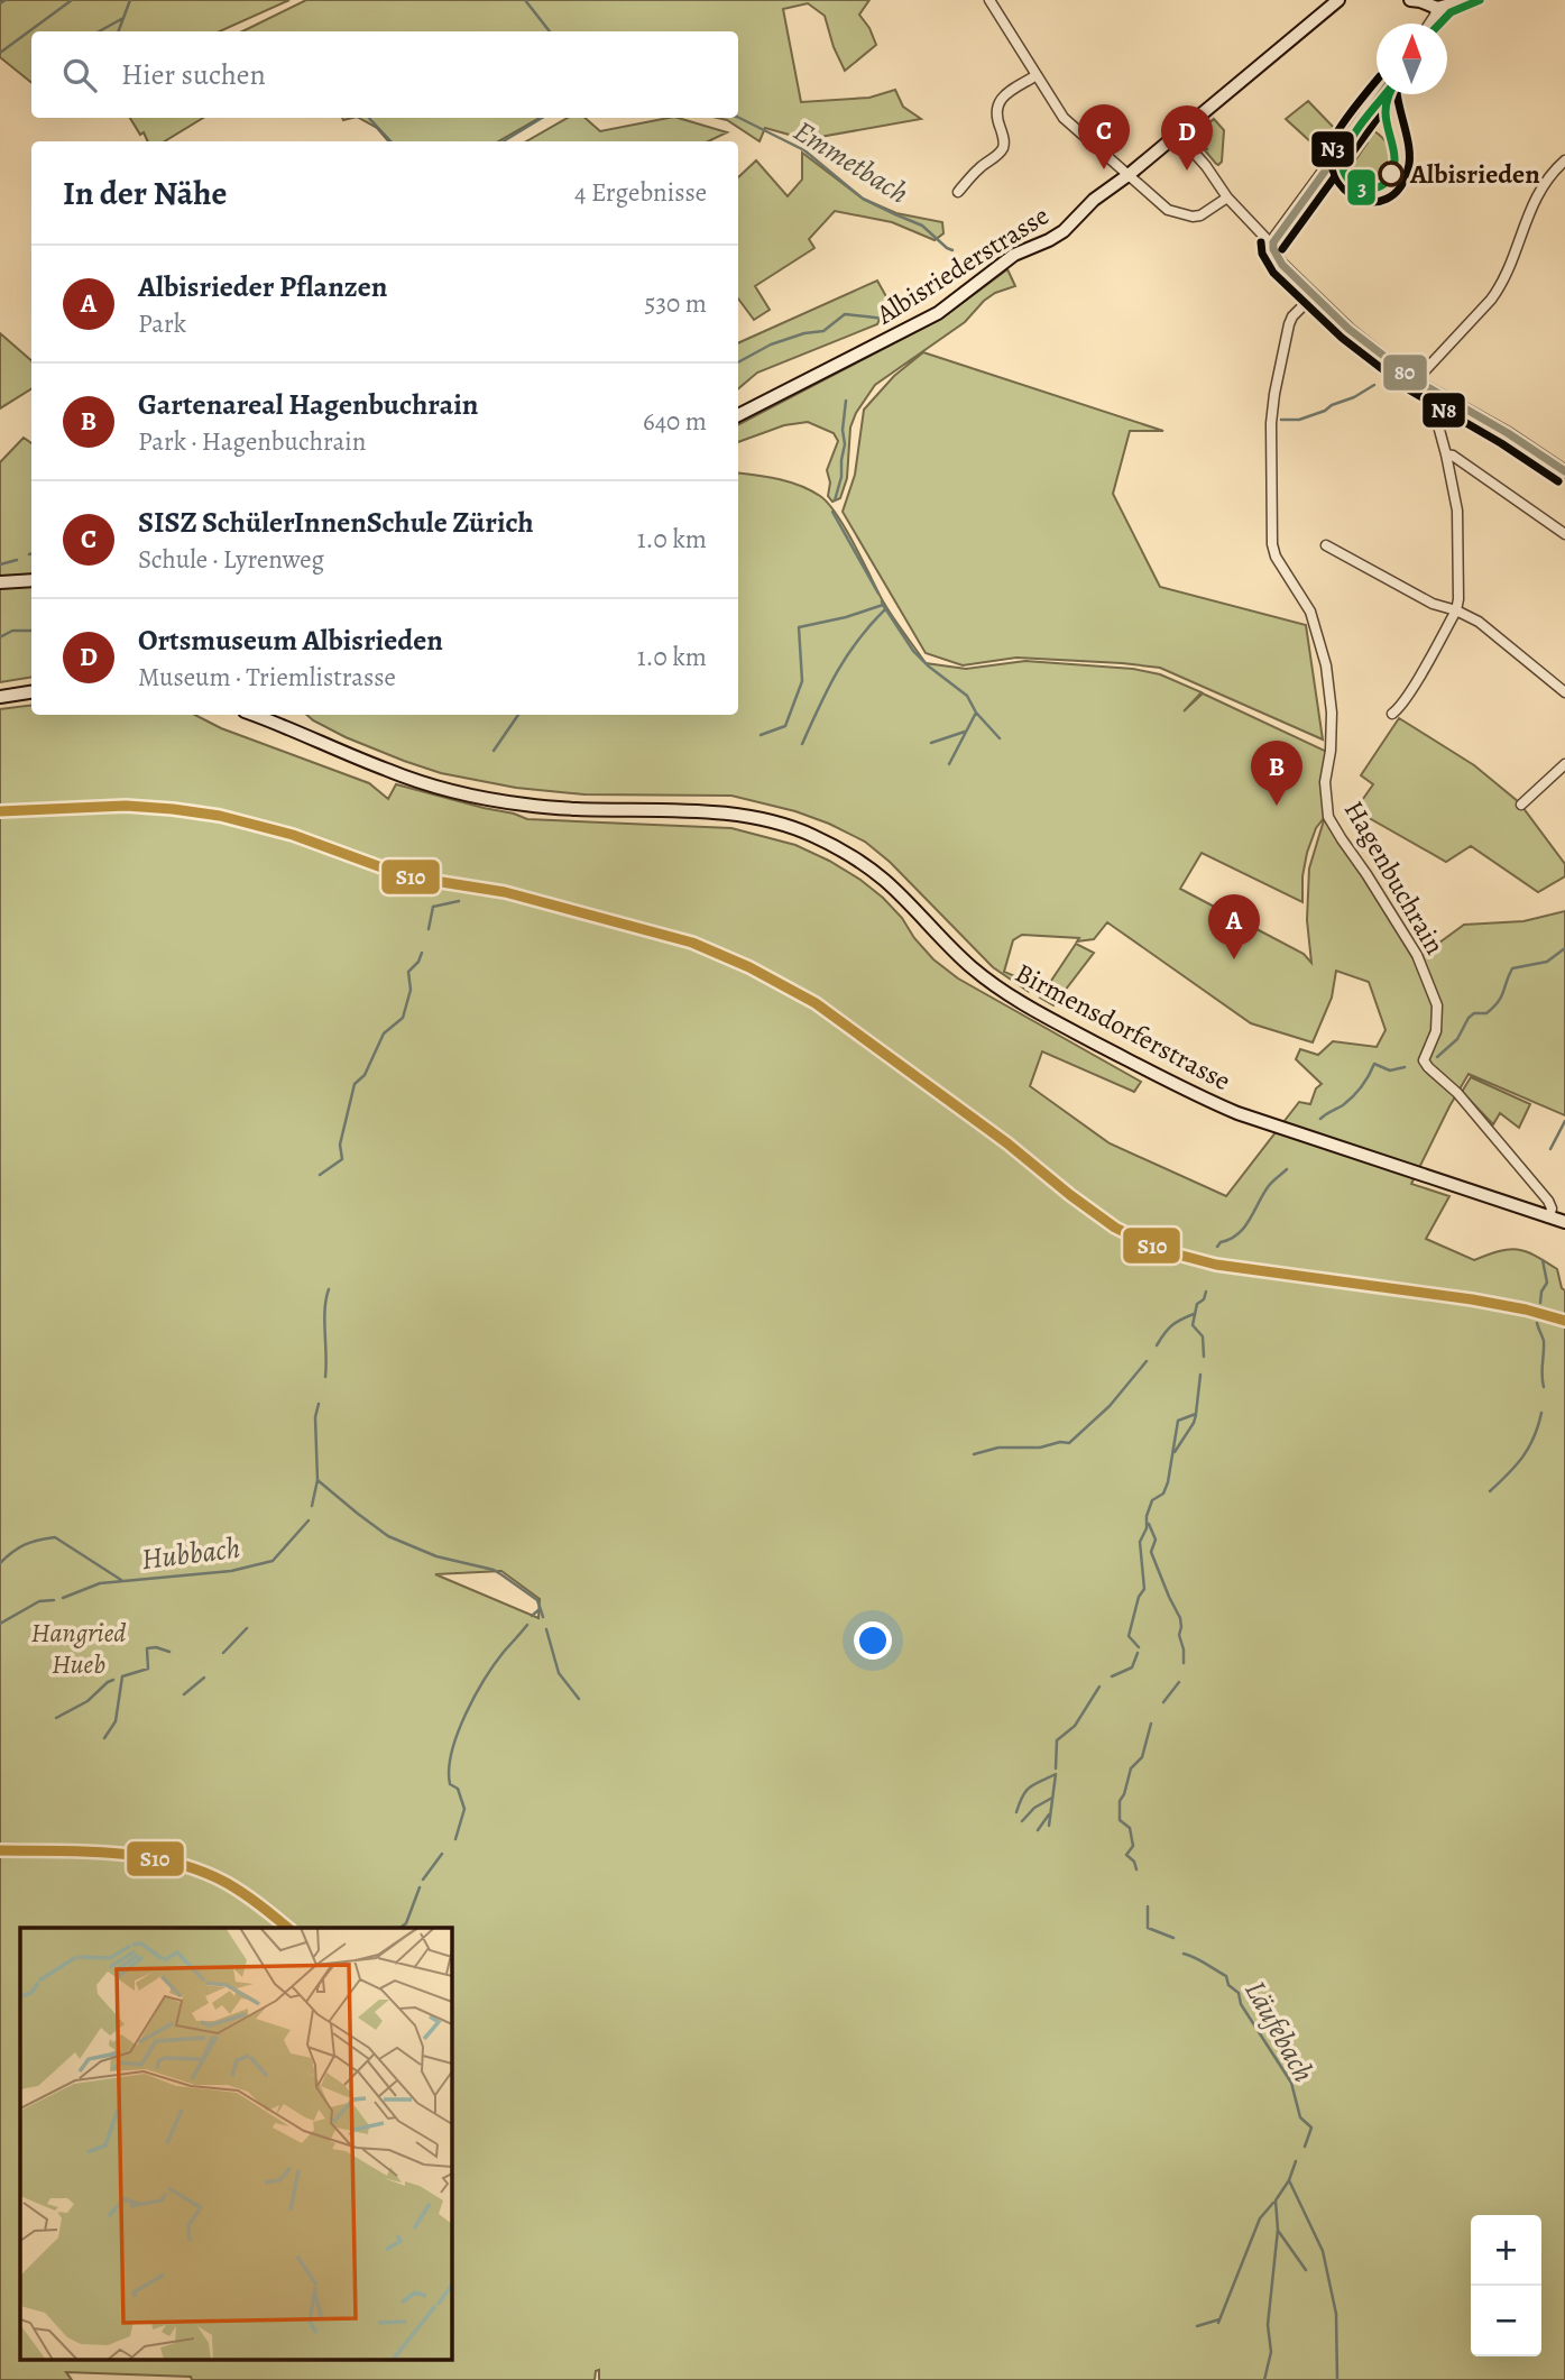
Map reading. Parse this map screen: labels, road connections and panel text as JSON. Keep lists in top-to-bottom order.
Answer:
{
  "streets": {
    "main road": ["Albisriederstrasse", "Birmensdorferstrasse"],
    "street": ["Hagenbuchrain"]
  },
  "crossings": [
    ["Hagenbuchrain", "Birmensdorferstrasse"]
  ],
  "water": ["Emmetbach", "Hubbach", "Läufebach"],
  "parks": ["Hangried Hueb"],
  "places": ["Albisrieden"],
  "lines": [
    "transit line 3",
    "transit line N3",
    "transit line 80",
    "transit line N8",
    "transit line S10"
  ],
  "north": "top",
  "page": {
    "search": "Hier suchen",
    "pins": [
      "C",
      "D",
      "B",
      "A"
    ],
    "heading": ["In der Nähe", "4 Ergebnisse"],
    "list": [
      {
        "mark": "A",
        "name": "Albisrieder Pflanzen",
        "note": "Park",
        "value": "530 m"
      },
      {
        "mark": "B",
        "name": "Gartenareal Hagenbuchrain",
        "note": "Park · Hagenbuchrain",
        "value": "640 m"
      },
      {
        "mark": "C",
        "name": "SISZ SchülerInnenSchule Zürich",
        "note": "Schule · Lyrenweg",
        "value": "1.0 km"
      },
      {
        "mark": "D",
        "name": "Ortsmuseum Albisrieden",
        "note": "Museum · Triemlistrasse",
        "value": "1.0 km"
      }
    ],
    "map_buttons": ["+", "−"]
  }
}
